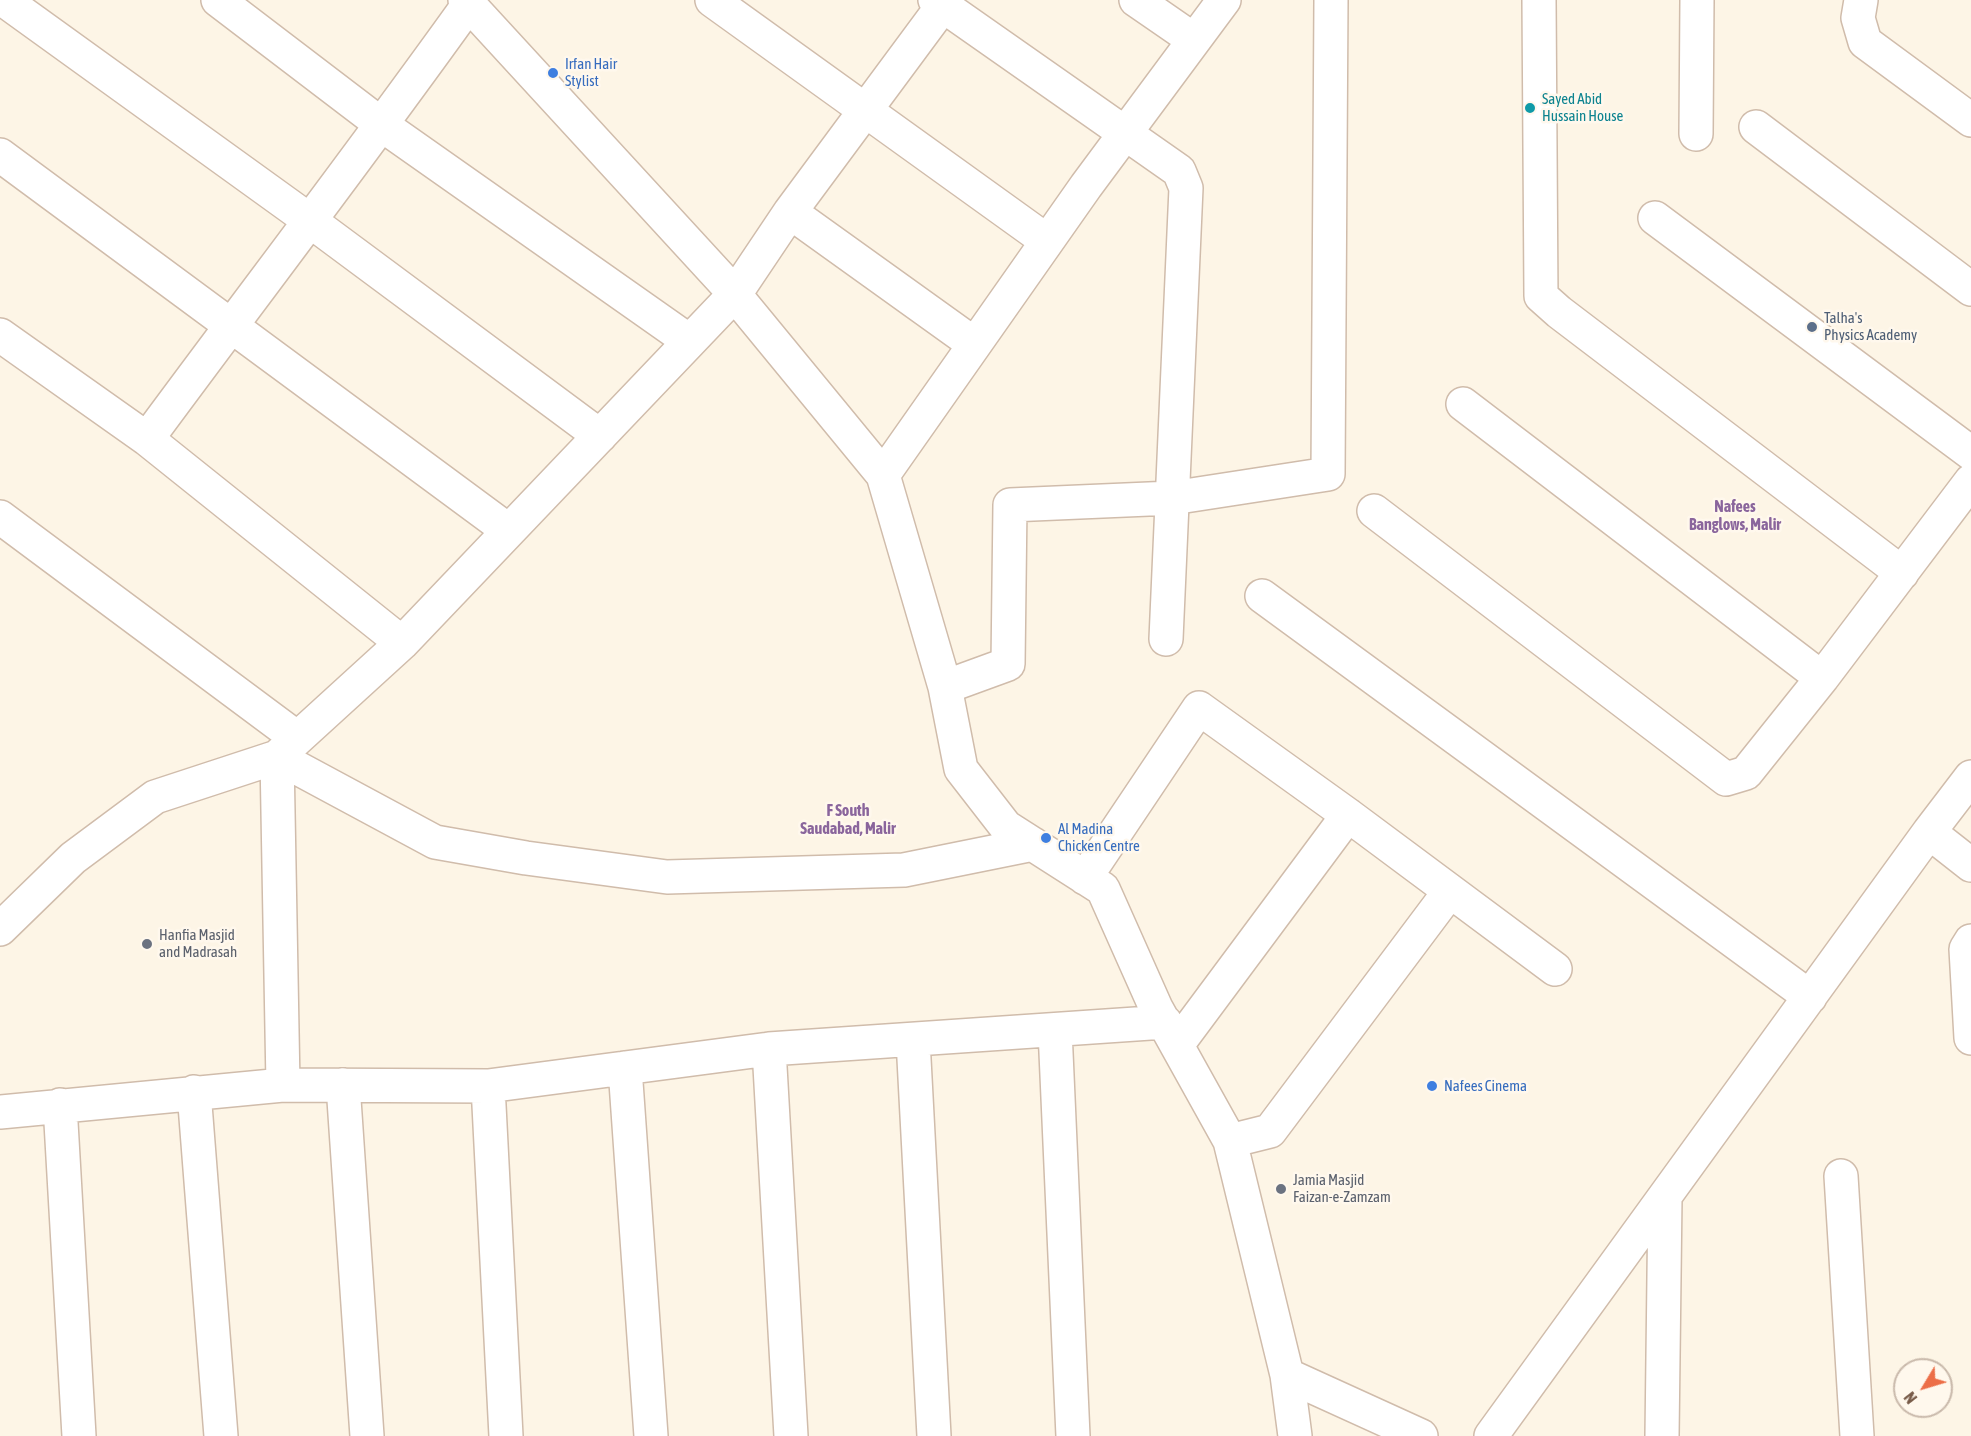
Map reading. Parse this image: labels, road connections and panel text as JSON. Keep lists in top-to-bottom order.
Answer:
{
  "districts": ["Nafees Banglows, Malir", "F South Saudabad, Malir"],
  "places": [
    "Irfan Hair Stylist",
    "Sayed Abid Hussain House",
    "Talha's Physics Academy",
    "Al Madina Chicken Centre",
    "Hanfia Masjid and Madrasah",
    "Nafees Cinema",
    "Jamia Masjid Faizan-e-Zamzam"
  ],
  "north": "bottom left"
}
